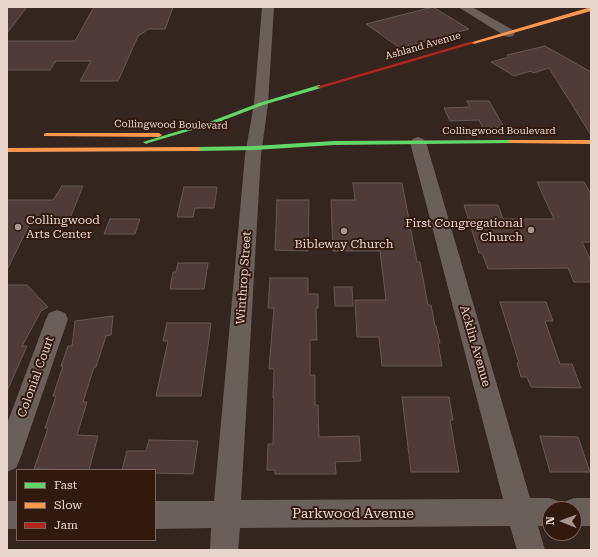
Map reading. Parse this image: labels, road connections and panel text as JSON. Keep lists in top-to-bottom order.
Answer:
{
  "streets": {
    "street": [
      "Ashland Avenue",
      "Collingwood Boulevard",
      "Winthrop Street",
      "Acklin Avenue",
      "Colonial Court",
      "Parkwood Avenue"
    ]
  },
  "crossings": [
    ["Ashland Avenue", "Collingwood Boulevard"],
    ["Ashland Avenue", "Winthrop Street"],
    ["Collingwood Boulevard", "Winthrop Street"],
    ["Collingwood Boulevard", "Acklin Avenue"],
    ["Winthrop Street", "Parkwood Avenue"],
    ["Acklin Avenue", "Parkwood Avenue"]
  ],
  "places": ["Collingwood Arts Center", "First Congregational Church", "Bibleway Church"],
  "legend": ["Fast", "Slow", "Jam"],
  "north": "left"
}
